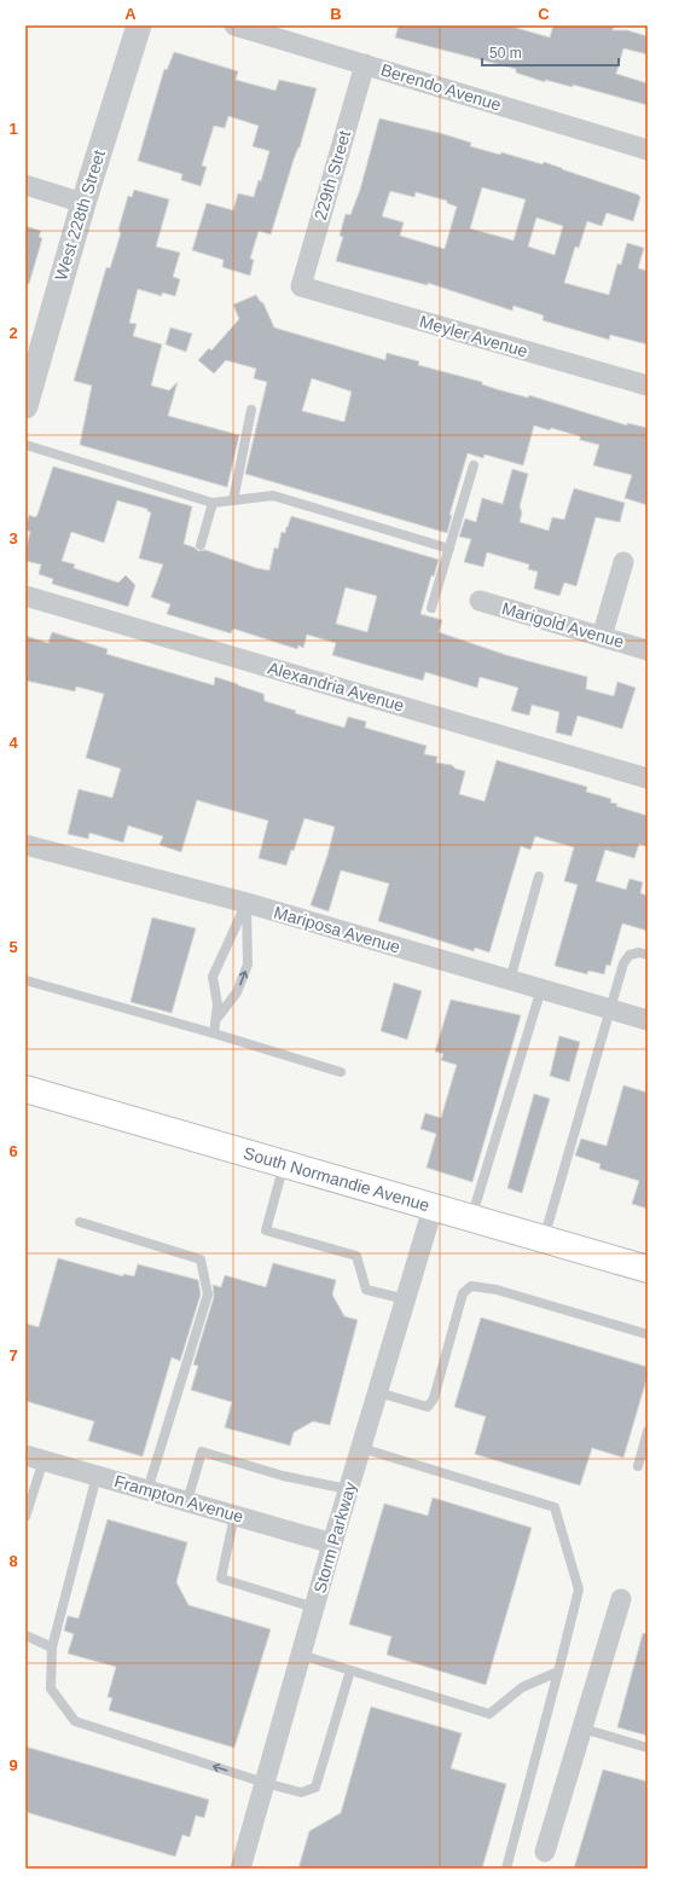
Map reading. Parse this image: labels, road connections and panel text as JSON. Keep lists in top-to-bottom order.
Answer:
{
  "streets": {
    "main road": ["South Normandie Avenue"],
    "street": [
      "Berendo Avenue",
      "229th Street",
      "West 228th Street",
      "Meyler Avenue",
      "Marigold Avenue",
      "Alexandria Avenue",
      "Mariposa Avenue",
      "Frampton Avenue",
      "Storm Parkway"
    ]
  },
  "crossings": [
    ["Berendo Avenue", "229th Street"],
    ["229th Street", "Meyler Avenue"],
    ["South Normandie Avenue", "Storm Parkway"],
    ["Frampton Avenue", "Storm Parkway"]
  ],
  "scale_bar": "50 m",
  "grid": {
    "columns": ["A", "B", "C"],
    "rows": [
      "1",
      "2",
      "3",
      "4",
      "5",
      "6",
      "7",
      "8",
      "9"
    ]
  }
}
